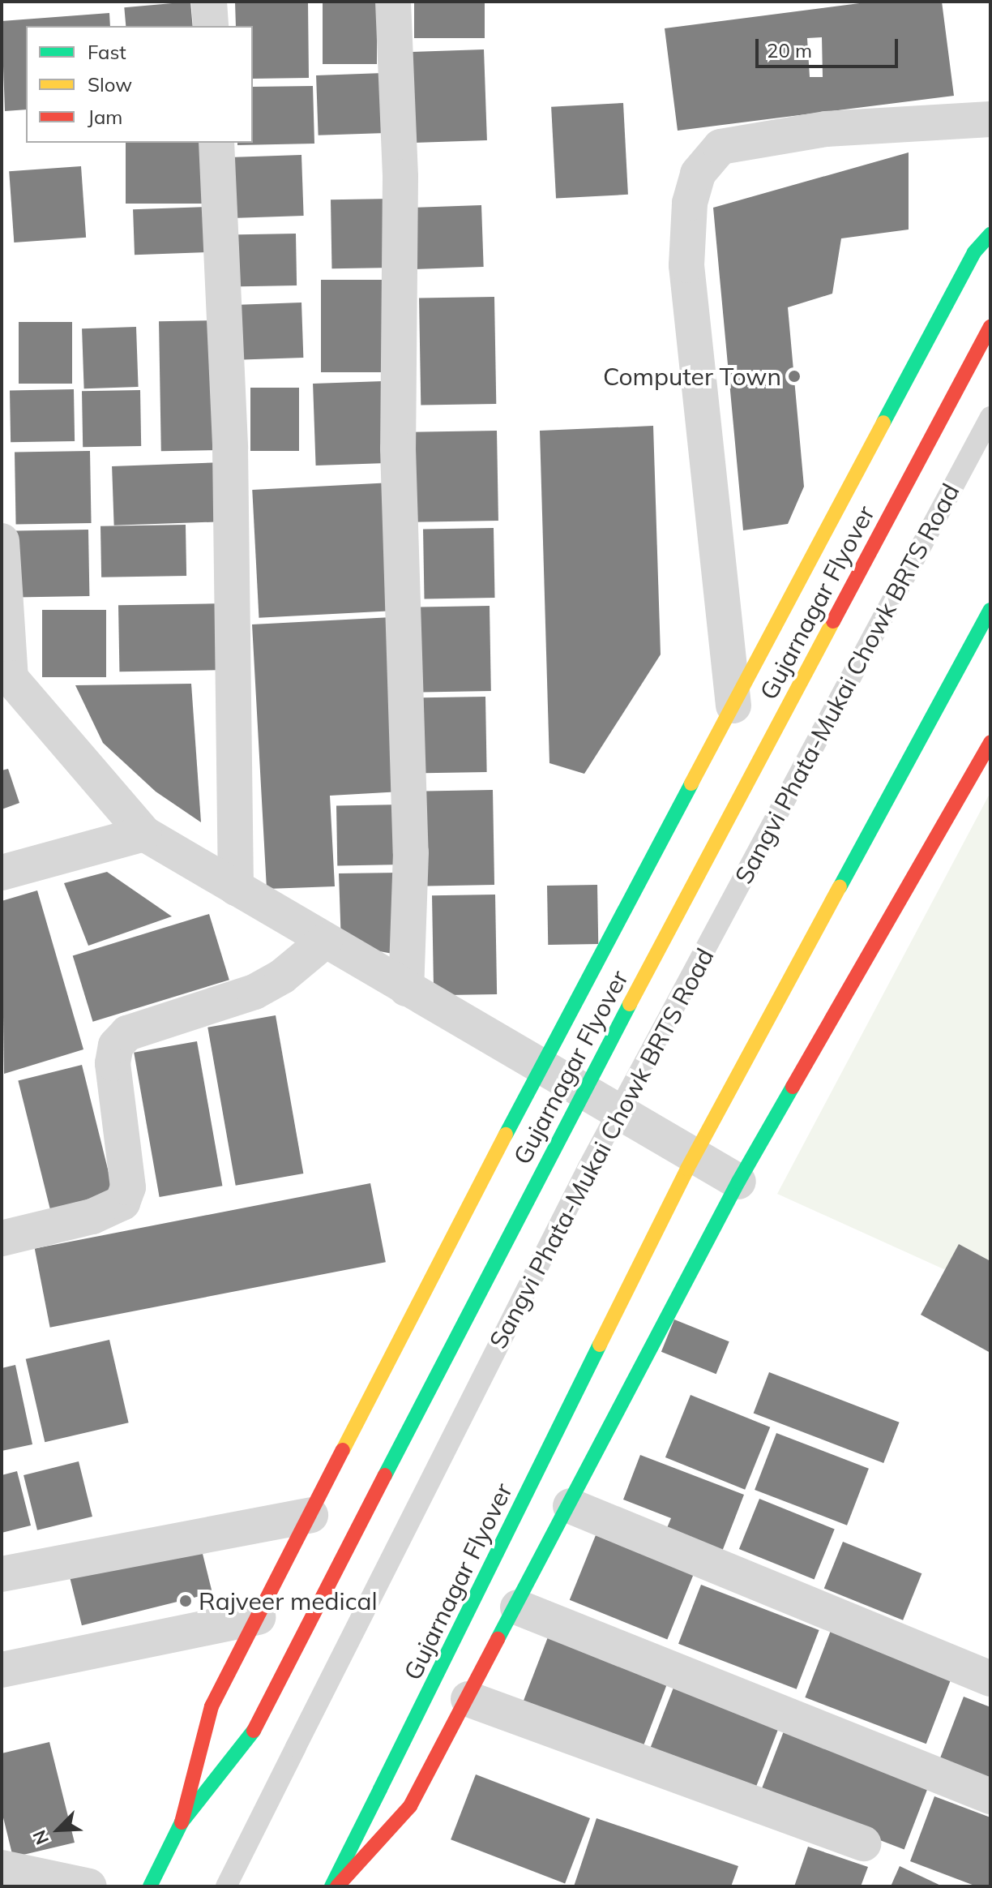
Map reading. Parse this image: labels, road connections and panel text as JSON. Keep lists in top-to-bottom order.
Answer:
{
  "streets": {
    "main road": ["Gujarnagar Flyover"],
    "lane": ["Sangvi Phata-Mukai Chowk BRTS Road"]
  },
  "places": ["Computer Town", "Rajveer medical"],
  "legend": ["Fast", "Slow", "Jam"],
  "scale_bar": "20 m",
  "north": "bottom left"
}
